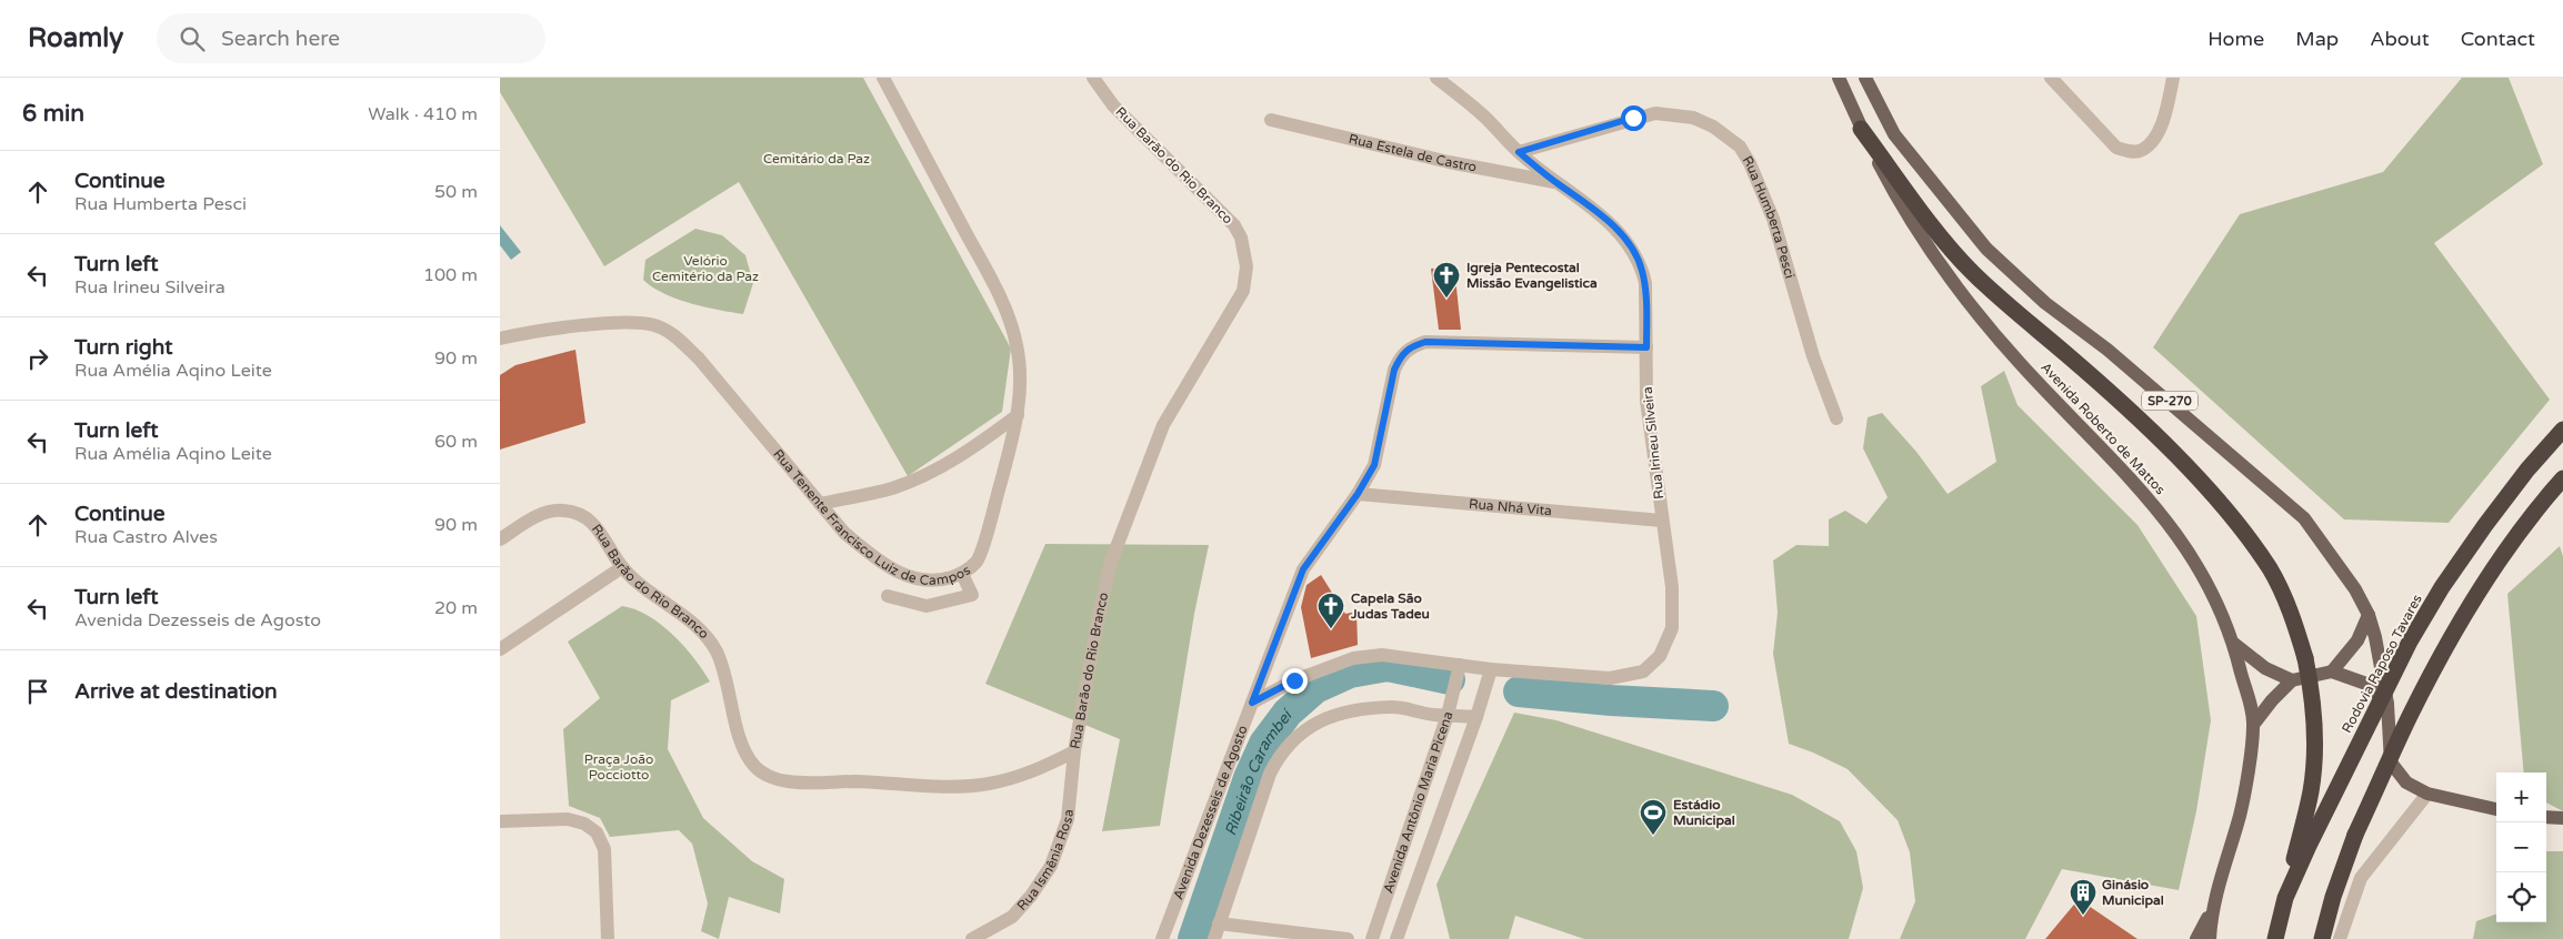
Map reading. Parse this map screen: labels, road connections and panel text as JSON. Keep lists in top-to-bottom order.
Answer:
{
  "streets": {
    "highway": ["Rodovia Raposo Tavares"],
    "main road": ["SP-270", "Avenida Roberto de Mattos"],
    "street": [
      "Rua Estela de Castro",
      "Rua Barão do Rio Branco",
      "Rua Humberta Pesci",
      "Rua Irineu Silveira",
      "Rua Tenente Francisco Luiz de Campos",
      "Rua Nhá Vita",
      "Avenida Antônio Maria Picena",
      "Avenida Dezesseis de Agosto",
      "Rua Ismênia Rosa"
    ]
  },
  "crossings": [
    ["Rua Estela de Castro", "Rua Irineu Silveira"],
    ["Rua Barão do Rio Branco", "Rua Ismênia Rosa"],
    ["Rua Humberta Pesci", "Rua Irineu Silveira"],
    ["Rua Irineu Silveira", "Rua Nhá Vita"],
    ["Rua Irineu Silveira", "Avenida Antônio Maria Picena"],
    ["Rua Irineu Silveira", "Avenida Dezesseis de Agosto"],
    ["Rua Nhá Vita", "Avenida Dezesseis de Agosto"]
  ],
  "water": ["Ribeirão Carambeí"],
  "parks": ["Cemitário da Paz", "Velório Cemitério da Paz", "Praça João Pocciotto"],
  "places": {
    "church": ["Igreja Pentecostal Missão Evangelistica", "Capela São Judas Tadeu"],
    "sports": ["Estádio Municipal"],
    "building": ["Ginásio Municipal"]
  },
  "page": {
    "header": "Roamly",
    "search": "Search here",
    "nav": [
      "Home",
      "Map",
      "About",
      "Contact"
    ],
    "heading": ["6 min", "Walk · 410 m"],
    "list": [
      ["Continue", "Rua Humberta Pesci", "50 m"],
      ["Turn left", "Rua Irineu Silveira", "100 m"],
      ["Turn right", "Rua Amélia Aqino Leite", "90 m"],
      ["Turn left", "Rua Amélia Aqino Leite", "60 m"],
      ["Continue", "Rua Castro Alves", "90 m"],
      ["Turn left", "Avenida Dezesseis de Agosto", "20 m"],
      "Arrive at destination"
    ],
    "map_buttons": ["+", "−"]
  }
}
